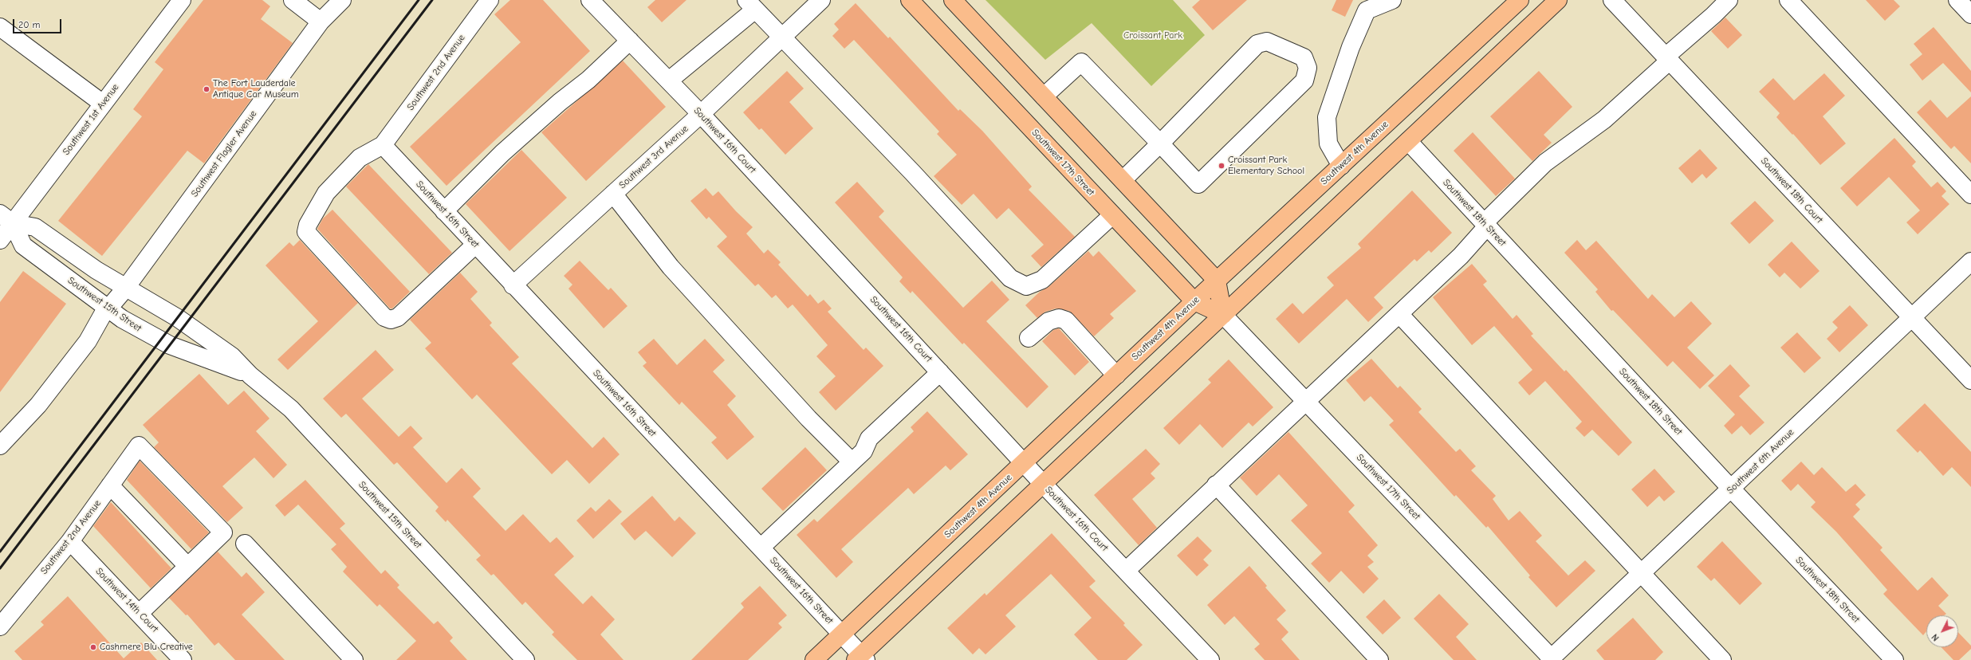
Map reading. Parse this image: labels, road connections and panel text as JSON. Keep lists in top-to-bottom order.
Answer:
{
  "streets": {
    "main road": ["Southwest 4th Avenue", "Southwest 17th Street"],
    "street": [
      "Southwest 2nd Avenue",
      "Southwest 1st Avenue",
      "Southwest 16th Court",
      "Southwest Flagler Avenue",
      "Southwest 3rd Avenue",
      "Southwest 18th Court",
      "Southwest 18th Street",
      "Southwest 16th Street",
      "Southwest 15th Street",
      "Southwest 6th Avenue",
      "Southwest 14th Court"
    ]
  },
  "crossings": [
    ["Southwest 2nd Avenue", "Southwest 16th Street"],
    ["Southwest 2nd Avenue", "Southwest 14th Court"],
    ["Southwest 1st Avenue", "Southwest 15th Street"],
    ["Southwest 16th Court", "Southwest 4th Avenue"],
    ["Southwest 16th Court", "Southwest 3rd Avenue"],
    ["Southwest 4th Avenue", "Southwest 17th Street"],
    ["Southwest 4th Avenue", "Southwest 16th Street"],
    ["Southwest Flagler Avenue", "Southwest 15th Street"],
    ["Southwest 3rd Avenue", "Southwest 16th Street"],
    ["Southwest 17th Street", "Southwest 6th Avenue"],
    ["Southwest 18th Court", "Southwest 6th Avenue"],
    ["Southwest 18th Street", "Southwest 6th Avenue"]
  ],
  "parks": ["Croissant Park"],
  "places": ["The Fort Lauderdale Antique Car Museum", "Croissant Park Elementary School", "Cashmere Blu Creative"],
  "scale_bar": "20 m",
  "north": "bottom left"
}
